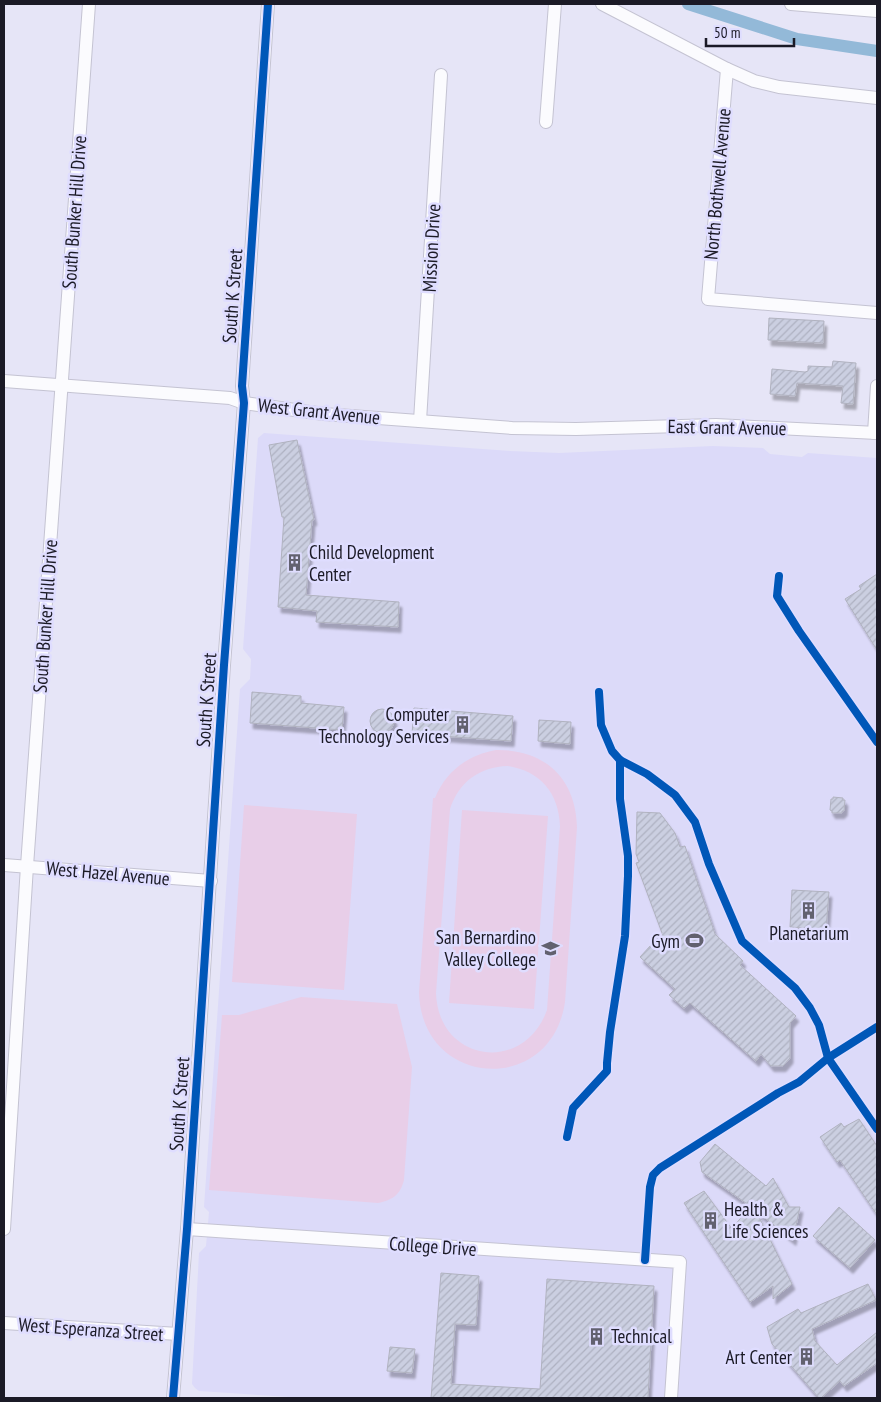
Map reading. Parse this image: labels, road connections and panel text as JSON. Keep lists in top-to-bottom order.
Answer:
{
  "streets": {
    "street": [
      "North Bothwell Avenue",
      "South Bunker Hill Drive",
      "Mission Drive",
      "South K Street",
      "West Grant Avenue",
      "East Grant Avenue",
      "West Hazel Avenue",
      "College Drive",
      "West Esperanza Street"
    ]
  },
  "crossings": [
    ["South Bunker Hill Drive", "West Grant Avenue"],
    ["South Bunker Hill Drive", "West Hazel Avenue"],
    ["Mission Drive", "West Grant Avenue"],
    ["South K Street", "West Grant Avenue"],
    ["South K Street", "West Hazel Avenue"],
    ["South K Street", "College Drive"],
    ["South K Street", "West Esperanza Street"],
    ["West Grant Avenue", "East Grant Avenue"]
  ],
  "places": {
    "building": [
      "Child Development Center",
      "Computer Technology Services",
      "Planetarium",
      "Health & Life Sciences",
      "Technical",
      "Art Center"
    ],
    "sports": ["Gym"],
    "school or university": ["San Bernardino Valley College"]
  },
  "scale_bar": "50 m"
}
